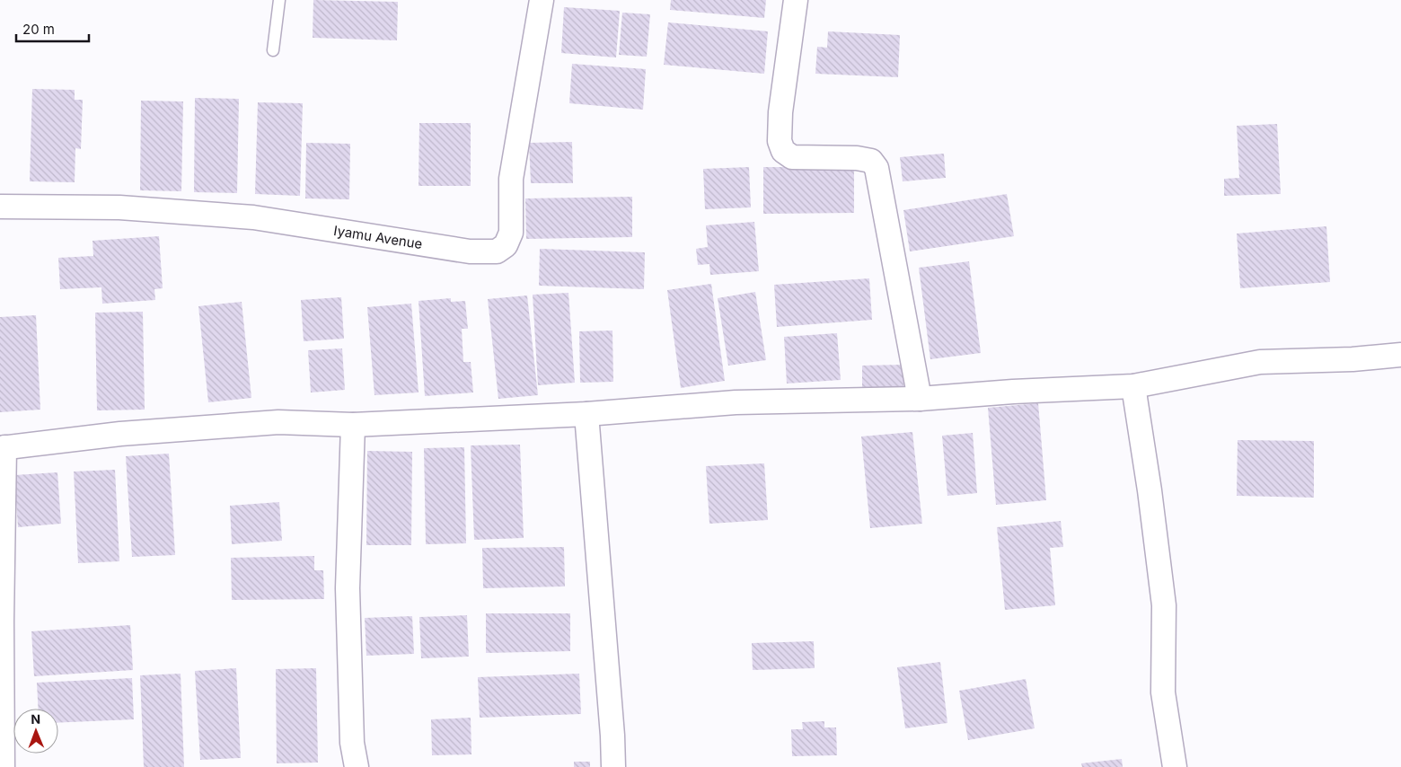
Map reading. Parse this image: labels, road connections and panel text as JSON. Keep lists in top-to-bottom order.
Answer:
{
  "streets": {
    "street": ["Iyamu Avenue"]
  },
  "scale_bar": "20 m",
  "north": "top"
}
